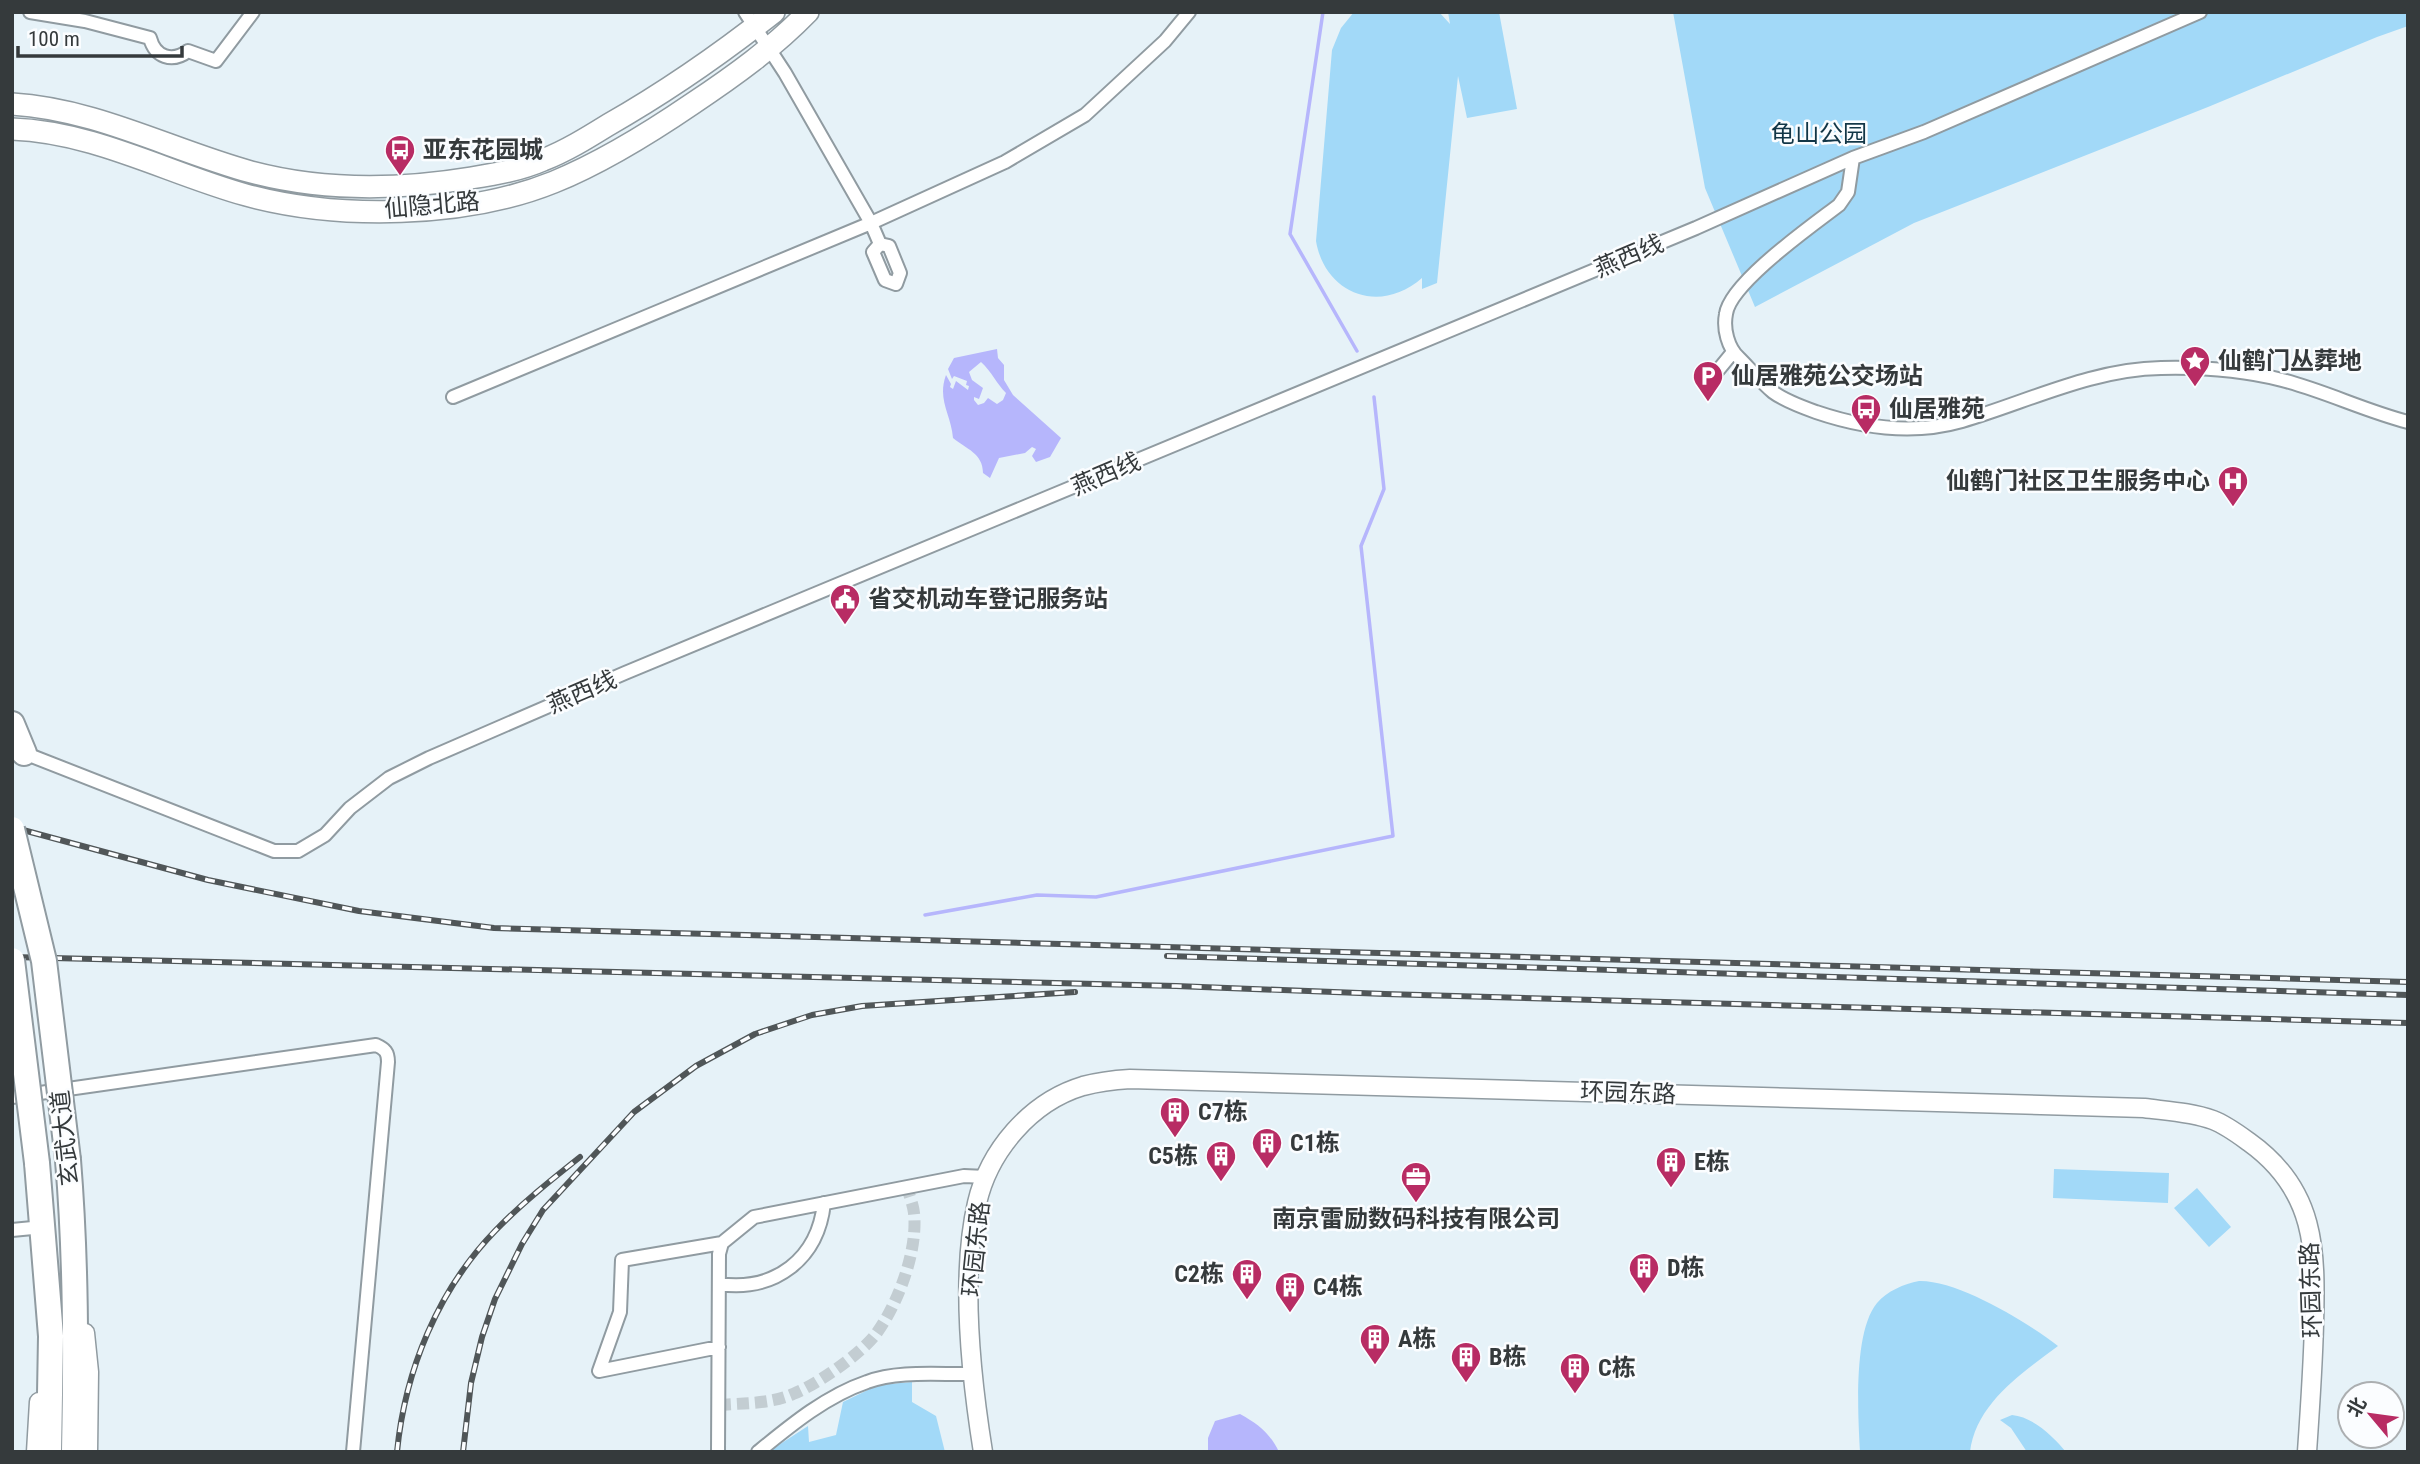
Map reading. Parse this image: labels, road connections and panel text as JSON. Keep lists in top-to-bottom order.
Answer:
{
  "streets": {
    "highway": ["玄武大道"],
    "main road": ["仙隐北路"],
    "street": ["燕西线", "环园东路"]
  },
  "parks": ["龟山公园"],
  "places": {
    "bus stop": ["亚东花园城", "仙居雅苑"],
    "place": ["仙鹤门丛葬地"],
    "parking": ["仙居雅苑公交场站"],
    "hospital": ["仙鹤门社区卫生服务中心"],
    "public building": ["省交机动车登记服务站"],
    "building": [
      "C7栋",
      "C1栋",
      "C5栋",
      "E栋",
      "D栋",
      "C2栋",
      "C4栋",
      "A栋",
      "B栋",
      "C栋"
    ],
    "office": ["南京雷励数码科技有限公司"]
  },
  "scale_bar": "100 m",
  "north": "top left"
}
